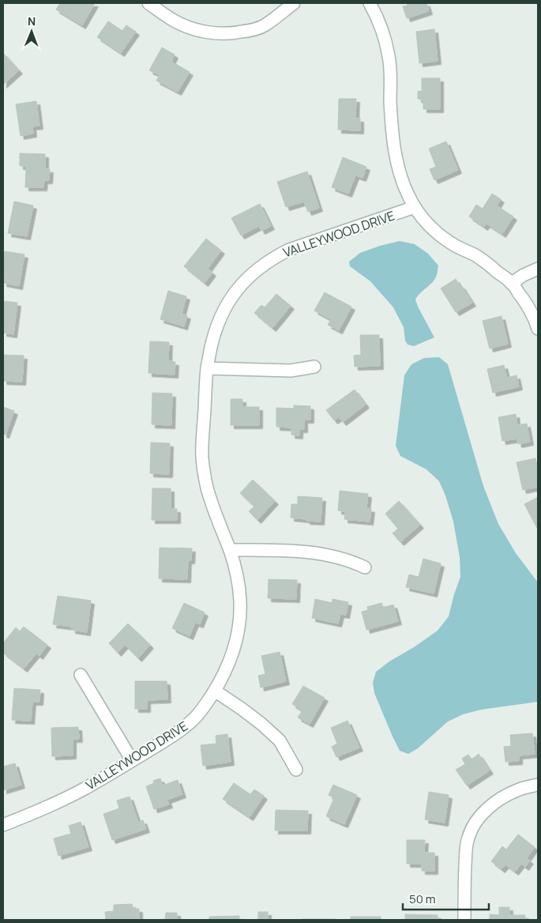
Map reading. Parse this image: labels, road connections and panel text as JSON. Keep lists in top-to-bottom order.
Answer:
{
  "streets": {
    "street": ["VALLEYWOOD DRIVE"]
  },
  "scale_bar": "50 m",
  "north": "top"
}
